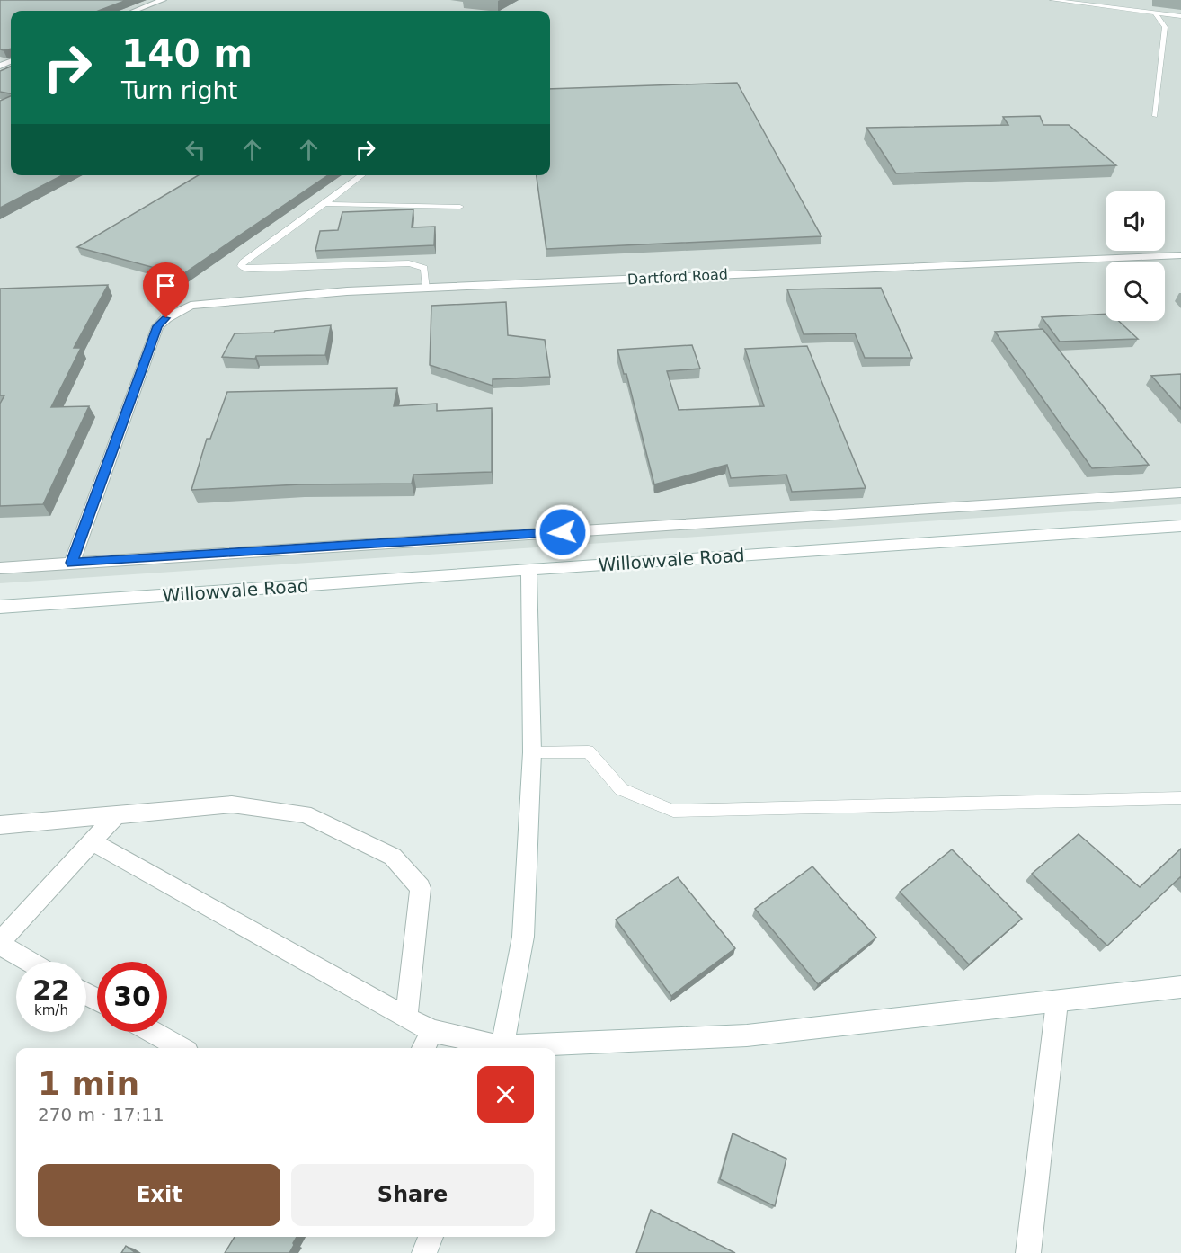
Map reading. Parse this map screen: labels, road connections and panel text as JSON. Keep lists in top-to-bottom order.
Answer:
{
  "streets": {
    "street": ["Dartford Road", "Willowvale Road"]
  },
  "page": {
    "turn": ["140 m", "Turn right"],
    "speed": "22 km/h",
    "limit": "30",
    "heading": ["1 min", "270 m · 17:11"],
    "buttons": ["Exit", "Share"]
  }
}
